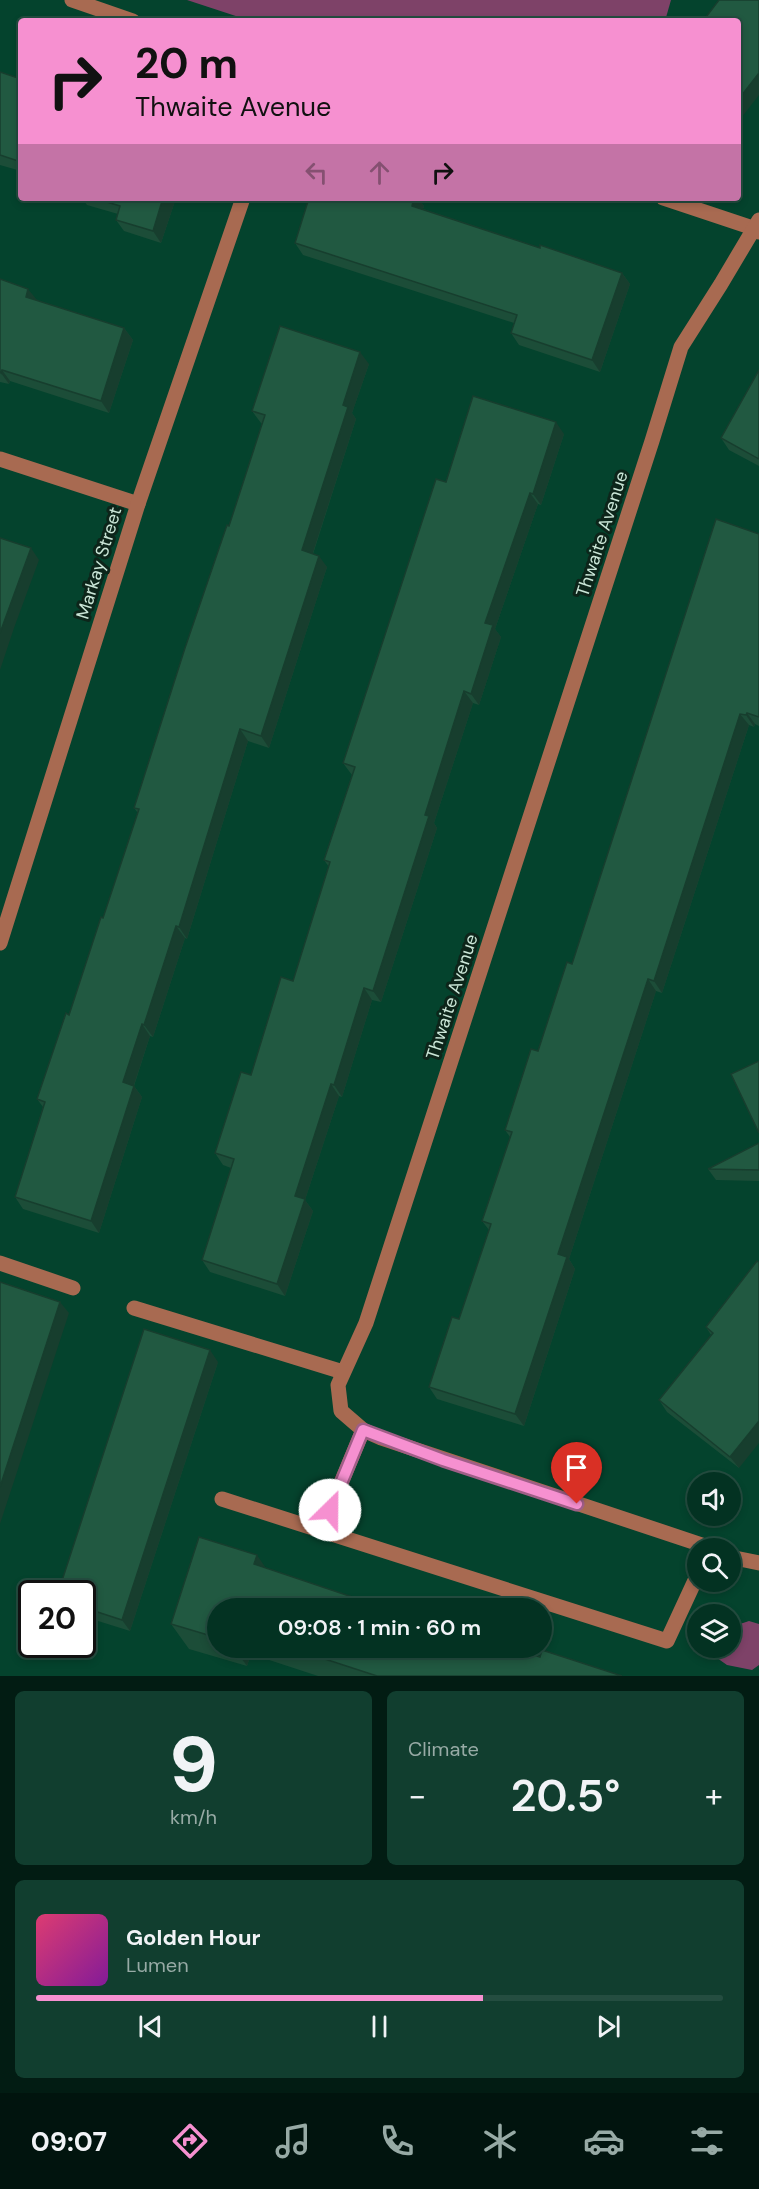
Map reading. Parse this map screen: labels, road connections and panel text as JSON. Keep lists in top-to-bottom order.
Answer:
{
  "streets": {
    "street": ["Thwaite Avenue", "Markay Street"]
  },
  "page": {
    "turn": ["20 m", "Thwaite Avenue"],
    "limit": "20",
    "trip": "09:08 · 1 min · 60 m",
    "tile": [
      ["9", "km/h"],
      "Climate"
    ],
    "heat": ["−", "20.5°", "+"],
    "song": ["Golden Hour", "Lumen"],
    "tabs": "09:07"
  }
}
